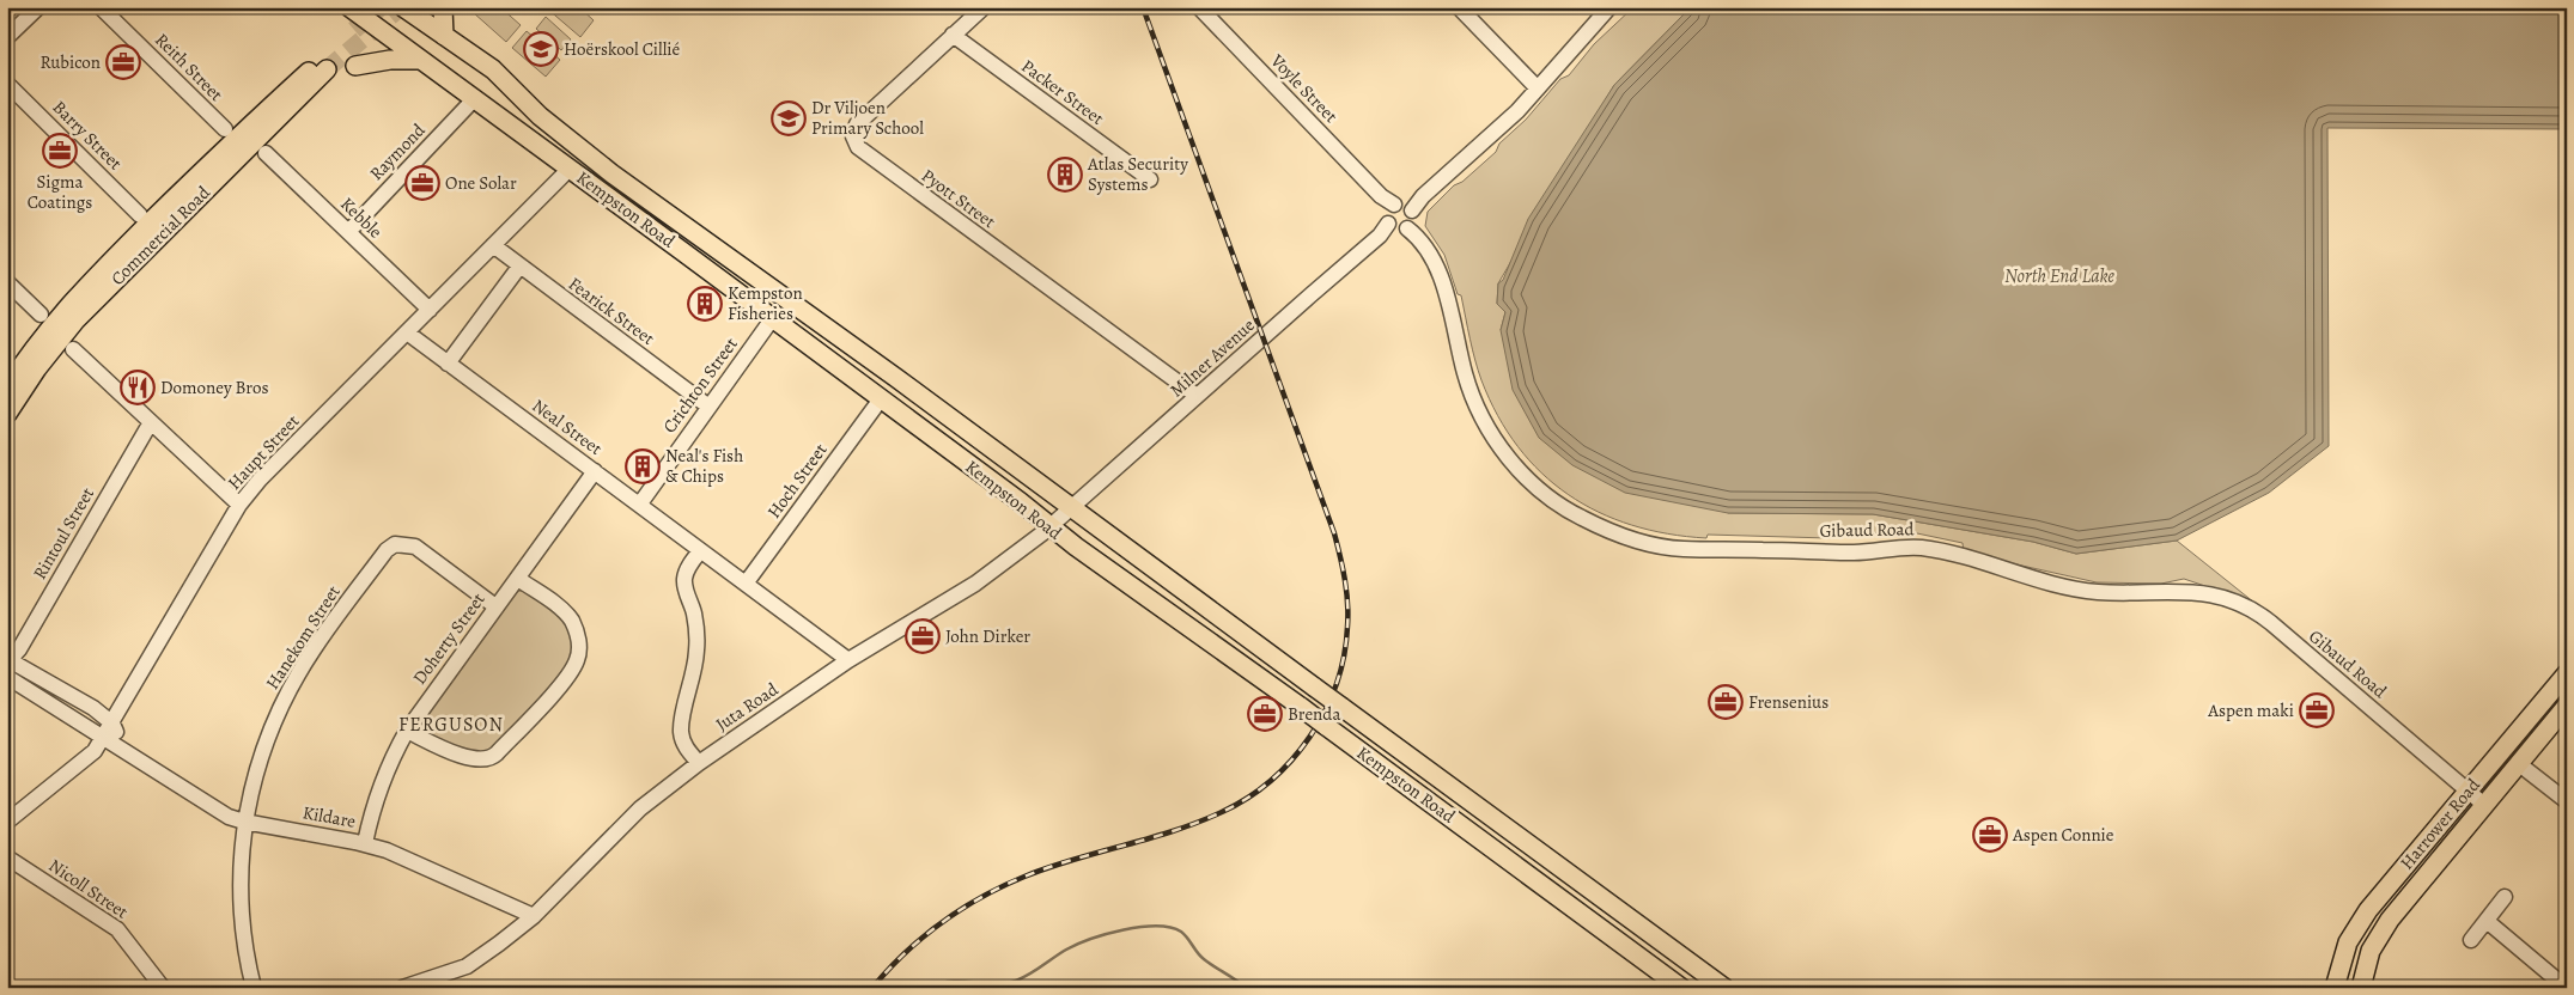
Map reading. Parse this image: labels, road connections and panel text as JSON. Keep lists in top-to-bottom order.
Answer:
{
  "streets": {
    "main road": ["Kempston Road", "Commercial Road", "Harrower Road"],
    "street": [
      "Reith Street",
      "Voyle Street",
      "Packer Street",
      "Barry Street",
      "Raymond",
      "Pyott Street",
      "Kebble",
      "Fearick Street",
      "Milner Avenue",
      "Crichton Street",
      "Neal Street",
      "Haupt Street",
      "Hoch Street",
      "Gibaud Road",
      "Rintoul Street",
      "Hanekom Street",
      "Doherty Street",
      "Juta Road",
      "Kildare",
      "Nicoll Street"
    ]
  },
  "crossings": [
    ["Voyle Street", "Milner Avenue"],
    ["Voyle Street", "Gibaud Road"],
    ["Packer Street", "Pyott Street"],
    ["Raymond", "Kempston Road"],
    ["Raymond", "Kebble"],
    ["Pyott Street", "Milner Avenue"],
    ["Kempston Road", "Milner Avenue"],
    ["Kempston Road", "Crichton Street"],
    ["Kempston Road", "Haupt Street"],
    ["Kempston Road", "Hoch Street"],
    ["Kempston Road", "Juta Road"],
    ["Kebble", "Haupt Street"],
    ["Fearick Street", "Crichton Street"],
    ["Fearick Street", "Haupt Street"],
    ["Milner Avenue", "Gibaud Road"],
    ["Milner Avenue", "Juta Road"],
    ["Crichton Street", "Neal Street"],
    ["Neal Street", "Haupt Street"],
    ["Neal Street", "Hoch Street"],
    ["Neal Street", "Doherty Street"],
    ["Neal Street", "Juta Road"],
    ["Haupt Street", "Kildare"],
    ["Gibaud Road", "Harrower Road"],
    ["Hanekom Street", "Doherty Street"],
    ["Hanekom Street", "Kildare"],
    ["Doherty Street", "Kildare"],
    ["Juta Road", "Kildare"]
  ],
  "districts": ["FERGUSON"],
  "water": ["North End Lake"],
  "places": {
    "school or university": ["Hoërskool Cillié", "Dr Viljoen Primary School"],
    "office": [
      "Rubicon",
      "Sigma Coatings",
      "One Solar",
      "John Dirker",
      "Frensenius",
      "Aspen maki",
      "Brenda",
      "Aspen Connie"
    ],
    "building": ["Atlas Security Systems", "Kempston Fisheries", "Neal's Fish & Chips"],
    "restaurant": ["Domoney Bros"]
  }
}
